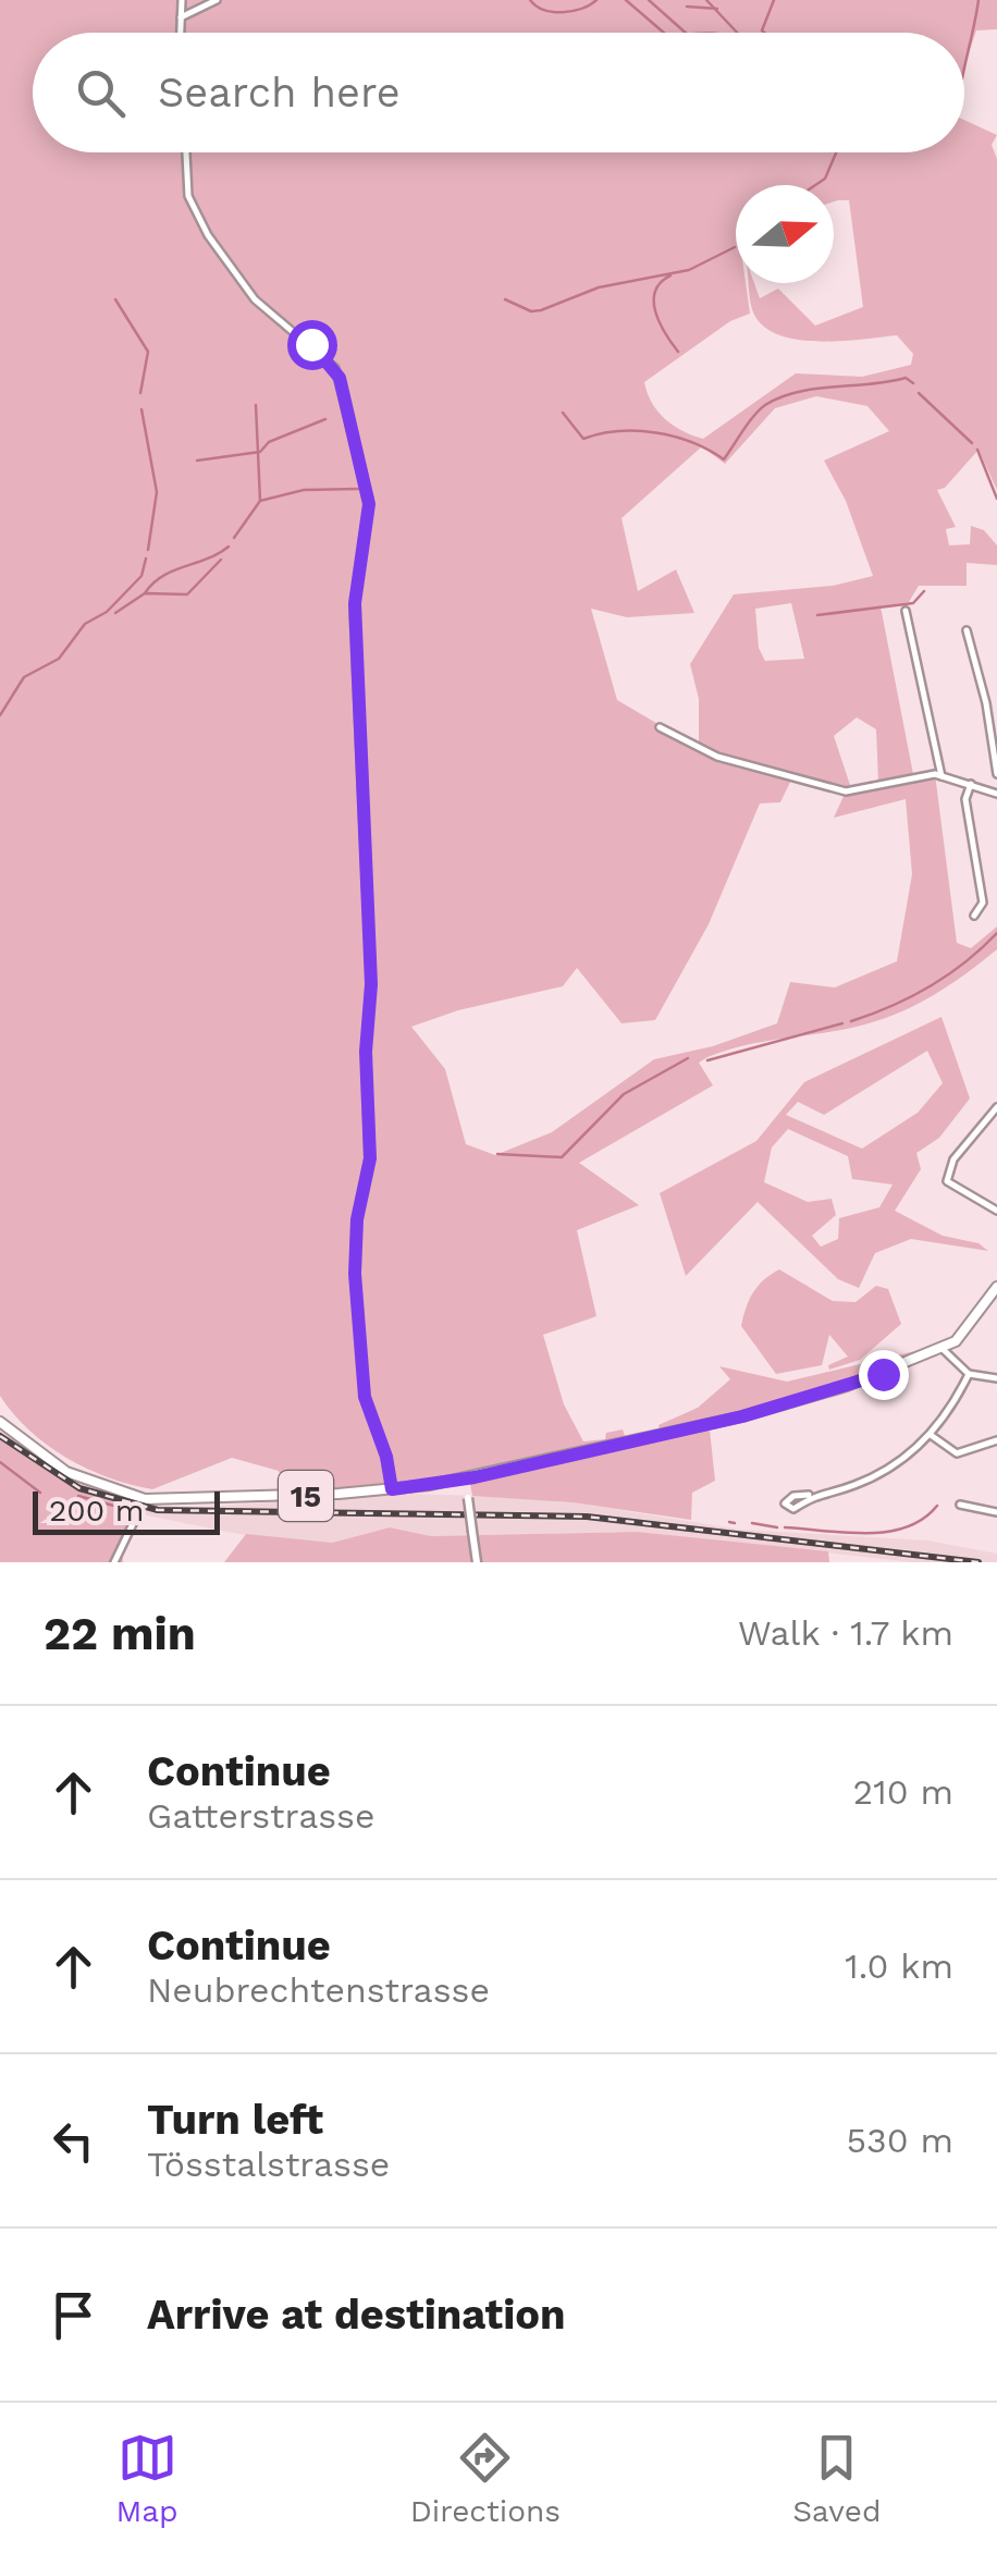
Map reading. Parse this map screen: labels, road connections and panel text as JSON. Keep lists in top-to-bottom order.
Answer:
{
  "streets": {
    "main road": ["15"]
  },
  "scale_bar": "200 m",
  "north": "right",
  "page": {
    "search": "Search here",
    "scale": "200 m",
    "heading": ["22 min", "Walk · 1.7 km"],
    "list": [
      ["Continue", "Gatterstrasse", "210 m"],
      ["Continue", "Neubrechtenstrasse", "1.0 km"],
      ["Turn left", "Tösstalstrasse", "530 m"],
      "Arrive at destination"
    ],
    "nav": ["Map", "Directions", "Saved"]
  }
}
